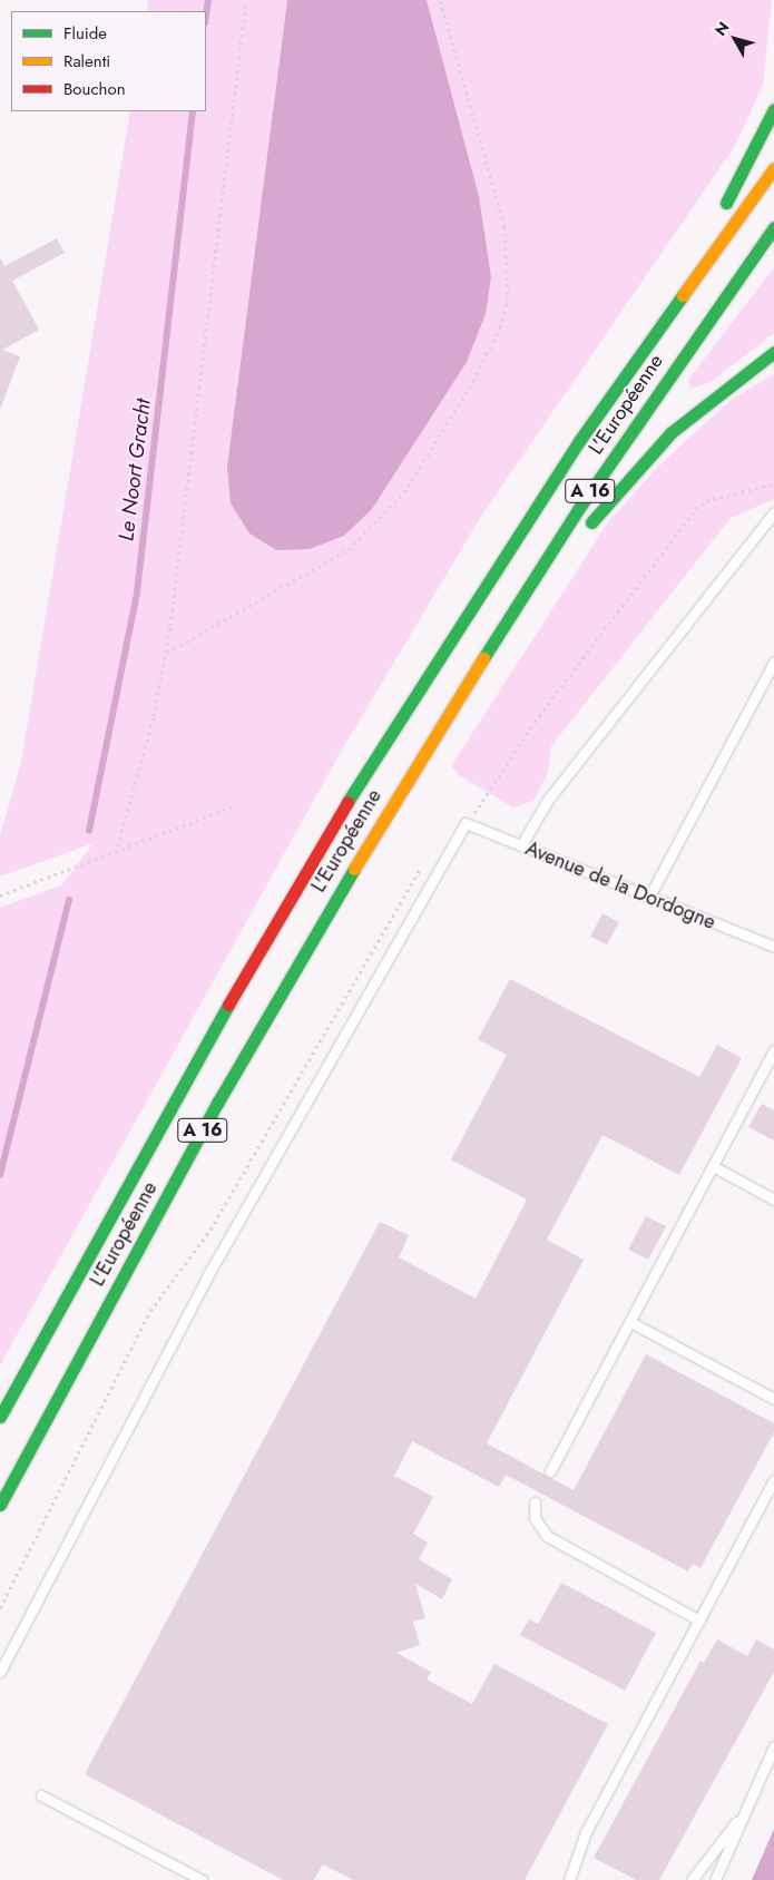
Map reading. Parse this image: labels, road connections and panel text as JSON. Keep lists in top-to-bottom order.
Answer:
{
  "streets": {
    "highway": ["L'Européenne", "A 16"],
    "lane": ["Avenue de la Dordogne"]
  },
  "water": ["Le Noort Gracht"],
  "legend": ["Fluide", "Ralenti", "Bouchon"],
  "north": "top left"
}
